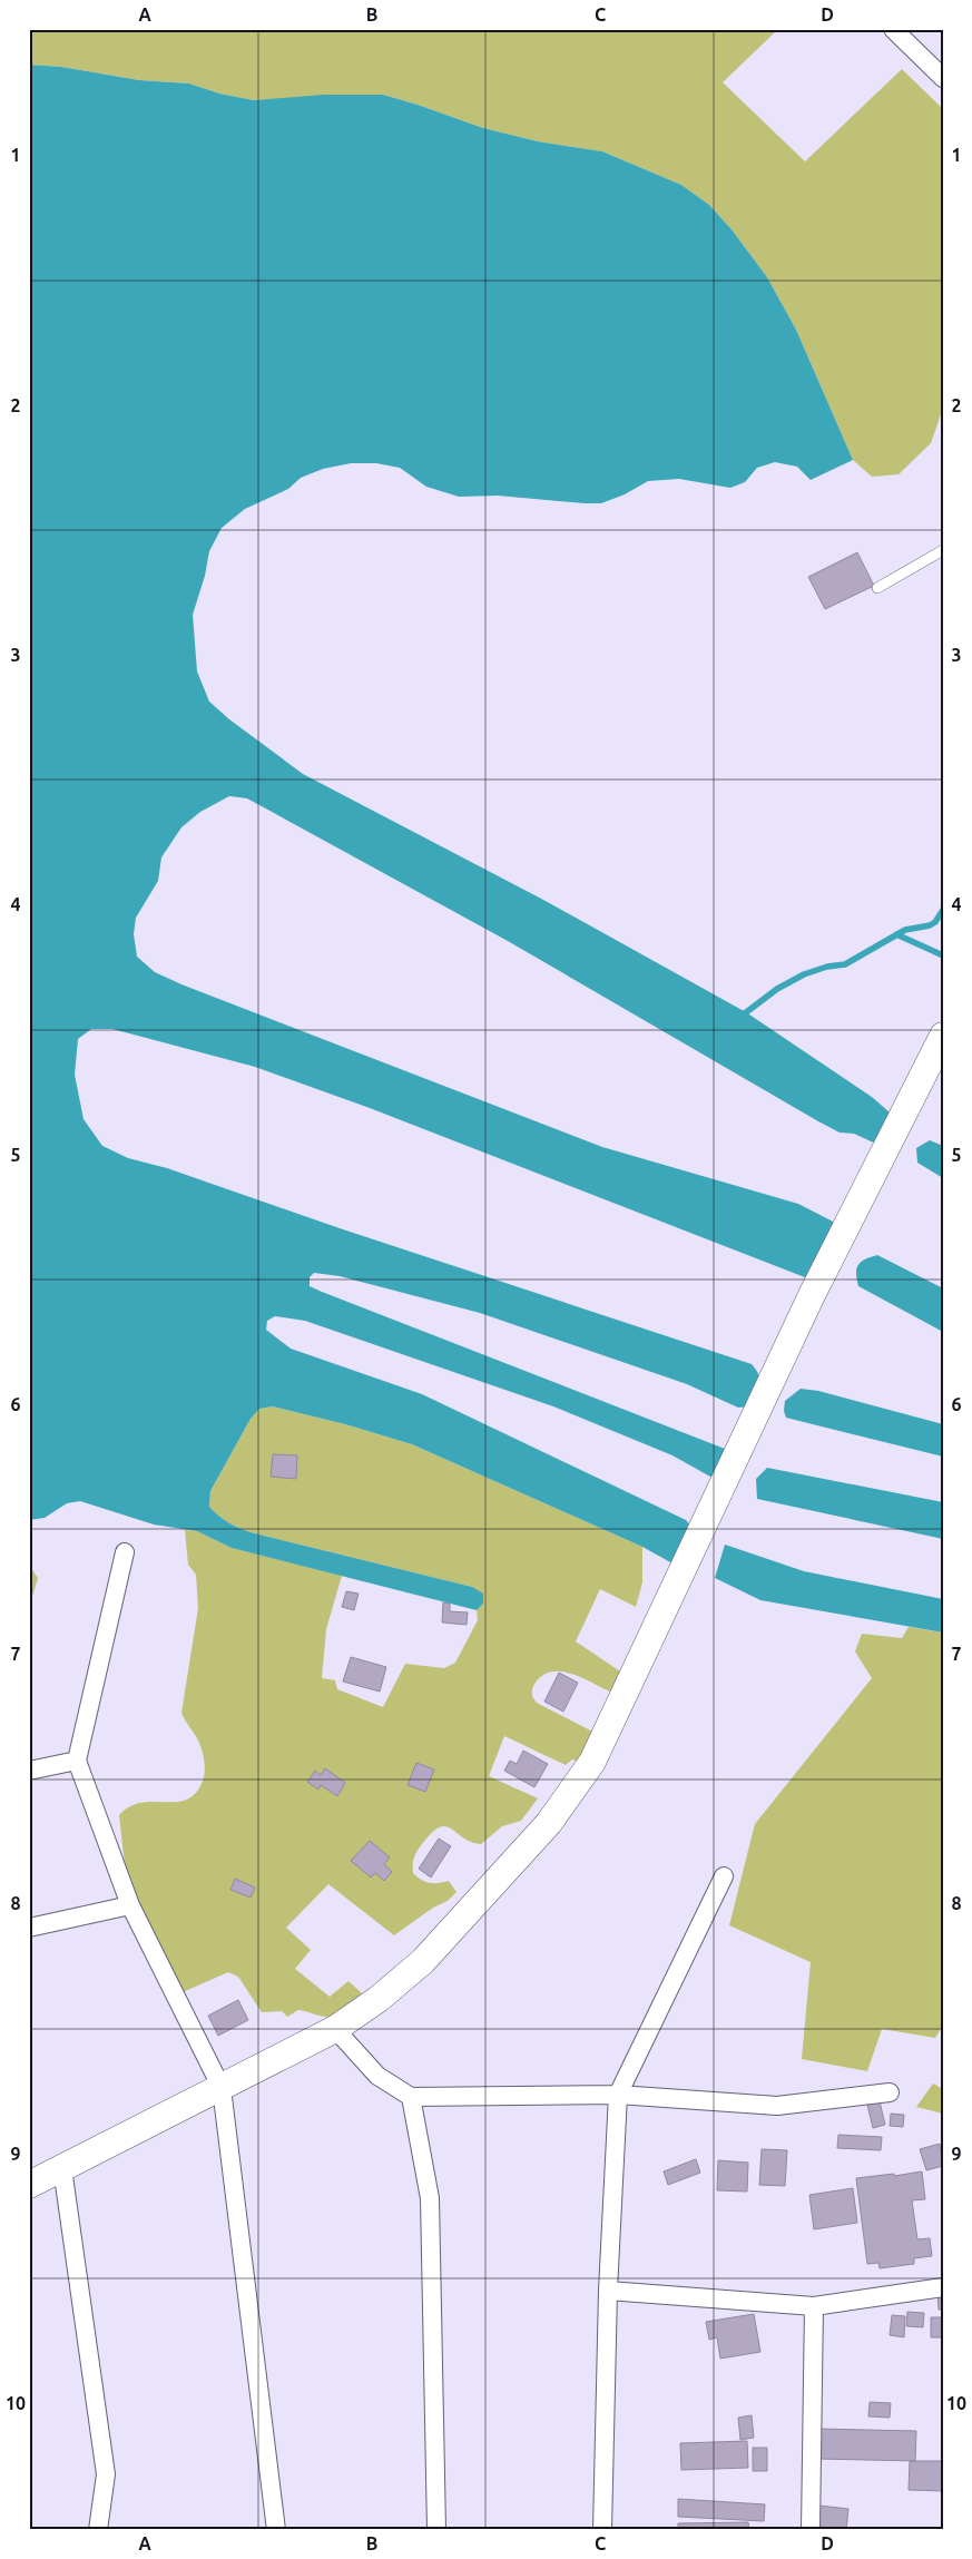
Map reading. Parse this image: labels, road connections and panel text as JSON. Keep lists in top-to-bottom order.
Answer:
{
  "grid": {
    "columns": [
      "A",
      "B",
      "C",
      "D"
    ],
    "rows": [
      "1",
      "2",
      "3",
      "4",
      "5",
      "6",
      "7",
      "8",
      "9",
      "10"
    ]
  }
}
